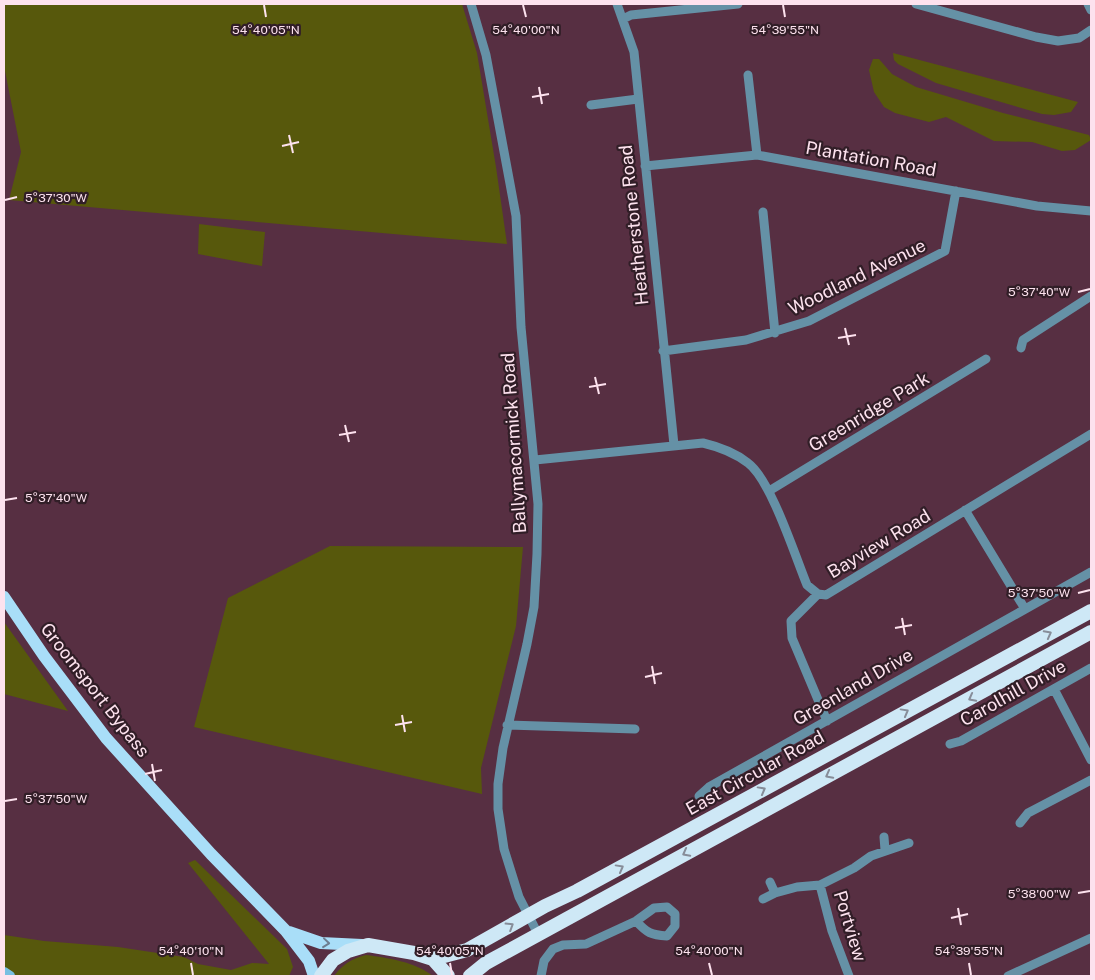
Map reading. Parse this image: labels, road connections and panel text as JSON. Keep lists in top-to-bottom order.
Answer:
{
  "streets": {
    "highway": ["East Circular Road"],
    "main road": ["Groomsport Bypass"],
    "street": [
      "Plantation Road",
      "Heatherstone Road",
      "Woodland Avenue",
      "Greenridge Park",
      "Ballymacormick Road",
      "Bayview Road",
      "Greenland Drive",
      "Carolhill Drive",
      "Portview"
    ]
  },
  "crossings": [
    ["Plantation Road", "Heatherstone Road"],
    ["Plantation Road", "Woodland Avenue"],
    ["Heatherstone Road", "Woodland Avenue"],
    ["Heatherstone Road", "Bayview Road"],
    ["Greenridge Park", "Bayview Road"],
    ["Ballymacormick Road", "Bayview Road"],
    ["Ballymacormick Road", "East Circular Road"]
  ],
  "coordinates": [
    "54°40'05\"N",
    "54°40'00\"N",
    "54°39'55\"N",
    "5°37'30\"W",
    "5°37'40\"W",
    "5°37'50\"W",
    "5°38'00\"W",
    "54°40'10\"N"
  ]
}
